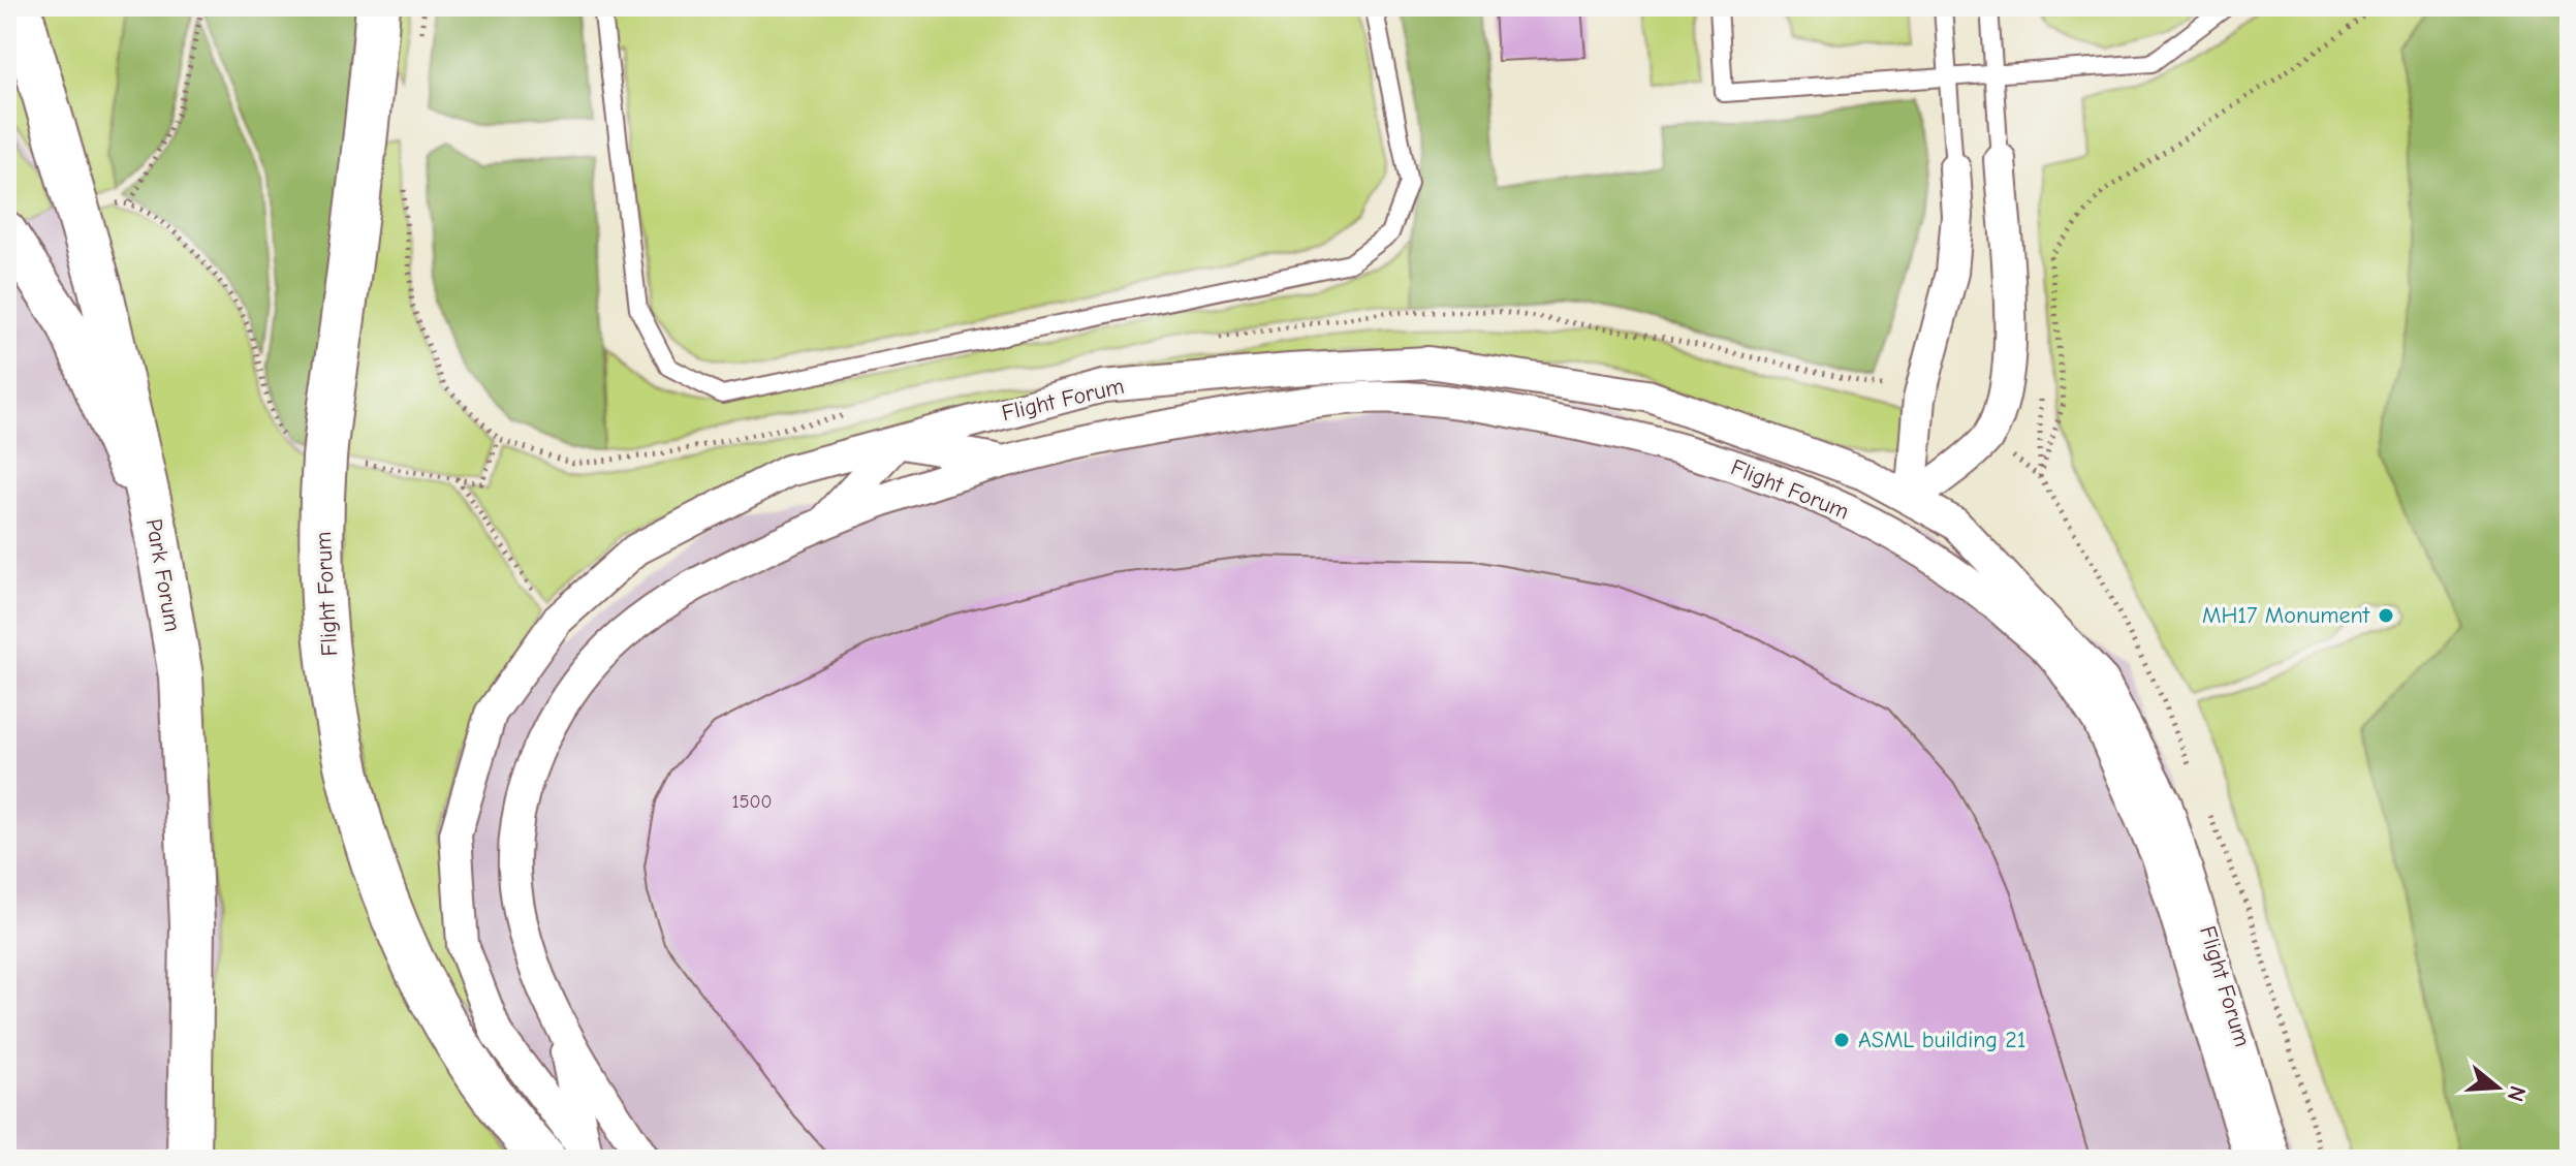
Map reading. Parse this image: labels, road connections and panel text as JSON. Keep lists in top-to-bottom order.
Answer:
{
  "streets": {
    "main road": ["Flight Forum", "Park Forum"]
  },
  "places": ["MH17 Monument", "ASML building 21"],
  "house_numbers": ["1500"],
  "north": "right"
}
